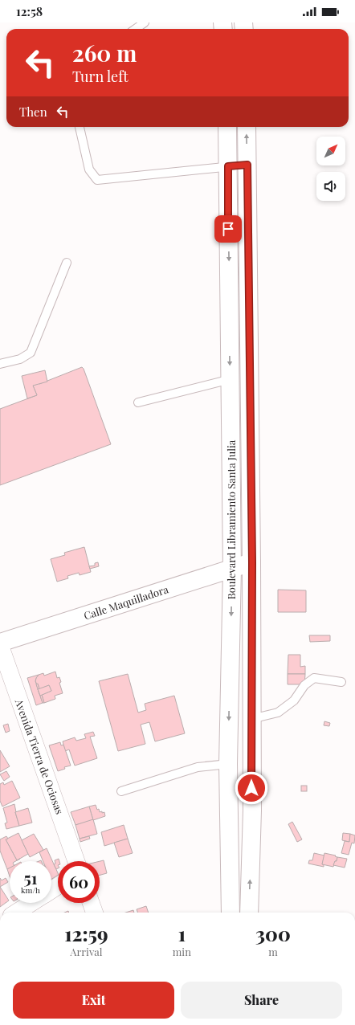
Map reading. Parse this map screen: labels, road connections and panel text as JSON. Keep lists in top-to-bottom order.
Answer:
{
  "streets": {
    "main road": ["Boulevard Libramiento Santa Julia", "Calle Maquilladora"],
    "street": ["Avenida Tierra de Ociosas"]
  },
  "crossings": [
    ["Boulevard Libramiento Santa Julia", "Calle Maquilladora"],
    ["Calle Maquilladora", "Avenida Tierra de Ociosas"]
  ],
  "north": "top right",
  "page": {
    "status": "12:58",
    "turn": ["260 m", "Turn left"],
    "then": "Then",
    "speed": "51 km/h",
    "limit": "60",
    "eta": [
      "12:59",
      "Arrival",
      "1",
      "min",
      "300",
      "m"
    ],
    "buttons": ["Exit", "Share"]
  }
}
